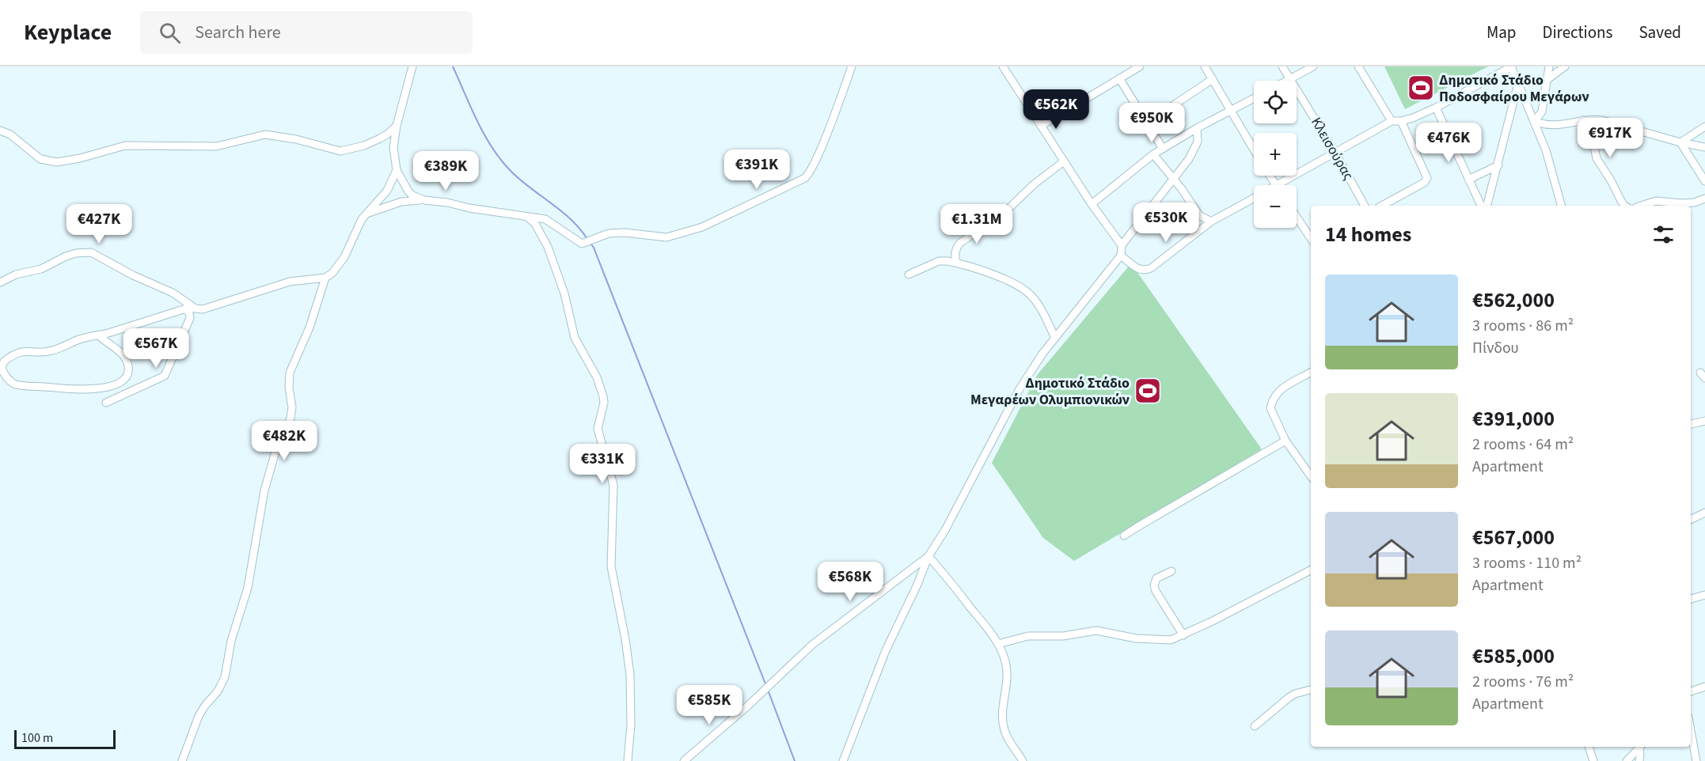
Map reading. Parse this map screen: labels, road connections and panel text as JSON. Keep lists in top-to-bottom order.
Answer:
{
  "streets": {
    "street": ["Κλεισούρας"]
  },
  "places": {
    "sports": ["Δημοτικό Στάδιο Ποδοσφαίρου Μεγάρων", "Δημοτικό Στάδιο Μεγαρέων Ολυμπιονικών"]
  },
  "scale_bar": "100 m",
  "page": {
    "header": "Keyplace",
    "search": "Search here",
    "nav": ["Map", "Directions", "Saved"],
    "map_buttons": ["+", "−"],
    "price": [
      "€562K",
      "€950K",
      "€917K",
      "€476K",
      "€391K",
      "€389K",
      "€530K",
      "€427K",
      "€1.31M",
      "€567K",
      "€482K",
      "€331K",
      "€568K",
      "€585K"
    ],
    "heading": "14 homes",
    "list": [
      {
        "name": "€562,000",
        "note": "3 rooms · 86 m² · Πίνδου"
      },
      {
        "name": "€391,000",
        "note": "2 rooms · 64 m² · Apartment"
      },
      {
        "name": "€567,000",
        "note": "3 rooms · 110 m² · Apartment"
      },
      {
        "name": "€585,000",
        "note": "2 rooms · 76 m² · Apartment"
      }
    ],
    "scale": "100 m"
  }
}
